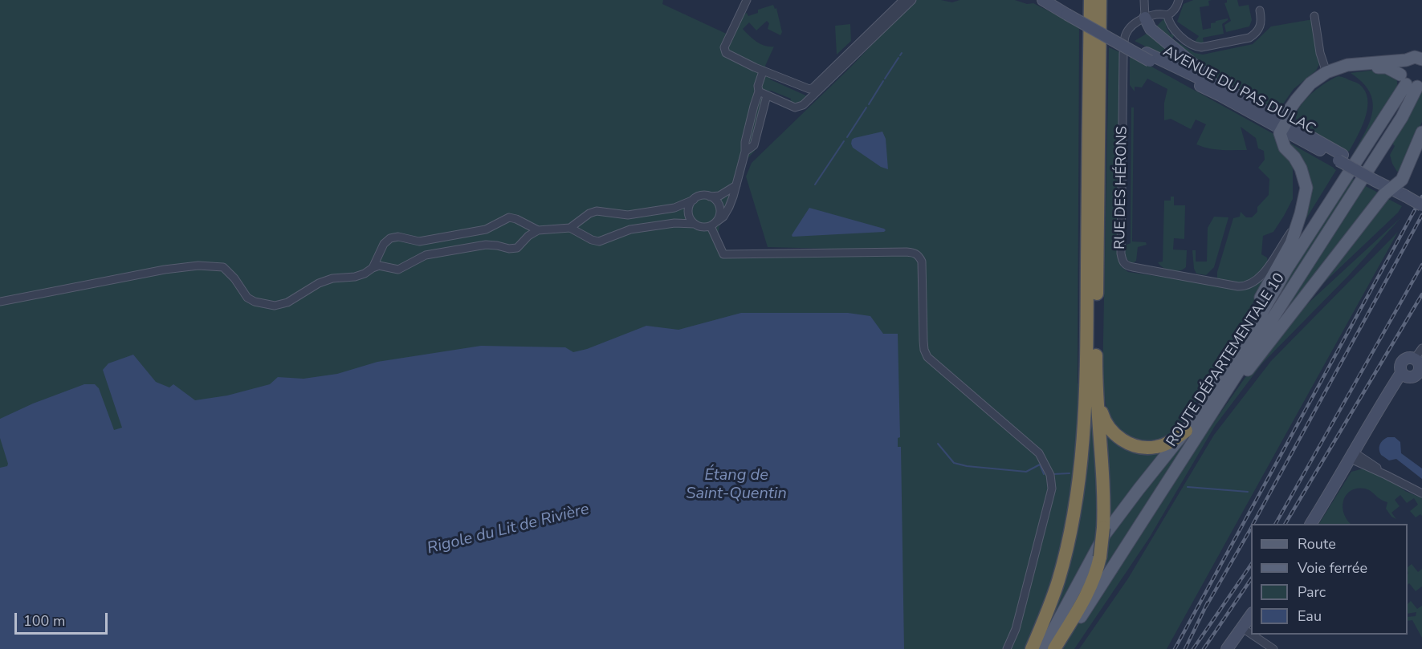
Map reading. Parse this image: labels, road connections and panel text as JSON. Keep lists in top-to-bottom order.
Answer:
{
  "streets": {
    "main road": ["AVENUE DU PAS DU LAC", "ROUTE DÉPARTEMENTALE 10"],
    "street": ["RUE DES HÉRONS"]
  },
  "water": ["Étang de Saint-Quentin", "Rigole du Lit de Rivière"],
  "legend": [
    "Route",
    "Voie ferrée",
    "Parc",
    "Eau"
  ],
  "scale_bar": "100 m"
}
